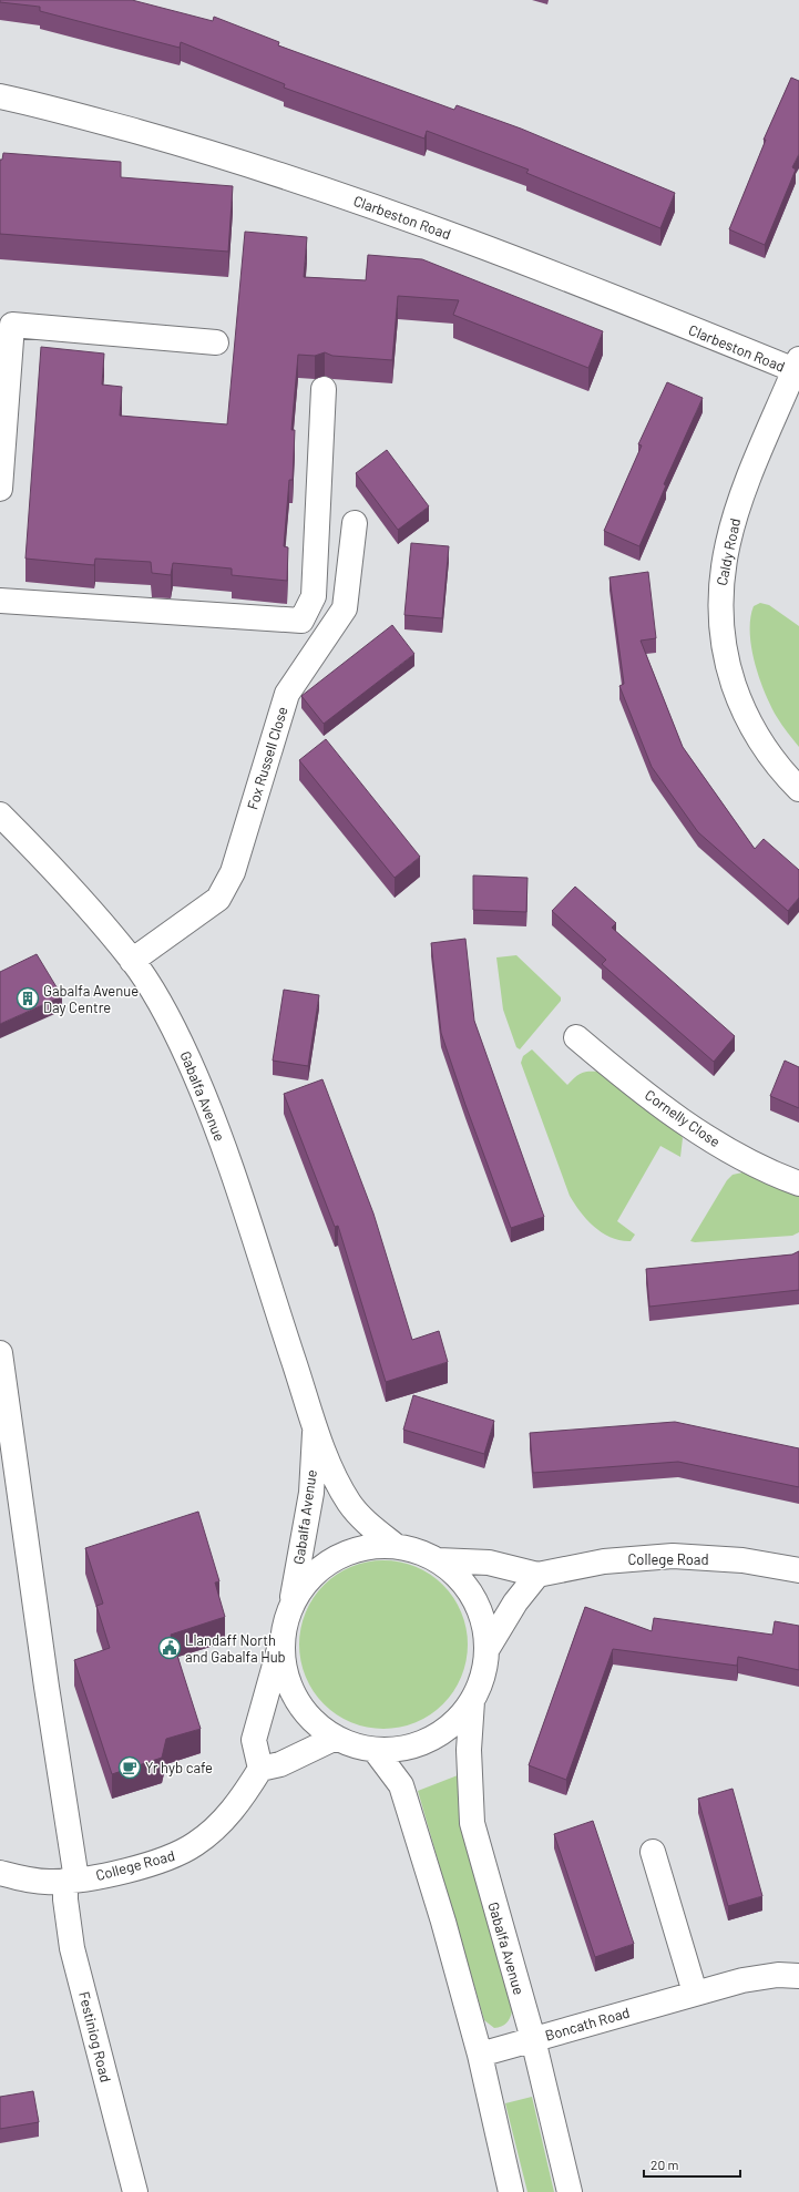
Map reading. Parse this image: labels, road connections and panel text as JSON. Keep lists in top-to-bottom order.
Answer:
{
  "streets": {
    "street": [
      "Clarbeston Road",
      "Caldy Road",
      "Fox Russell Close",
      "Gabalfa Avenue",
      "Cornelly Close",
      "College Road",
      "Boncath Road",
      "Festiniog Road"
    ]
  },
  "crossings": [
    ["Clarbeston Road", "Caldy Road"],
    ["Fox Russell Close", "Gabalfa Avenue"],
    ["Gabalfa Avenue", "Boncath Road"],
    ["College Road", "Festiniog Road"]
  ],
  "places": {
    "building": ["Gabalfa Avenue Day Centre"],
    "public building": ["Llandaff North and Gabalfa Hub"],
    "cafe": ["Yr hyb cafe"]
  },
  "scale_bar": "20 m"
}
